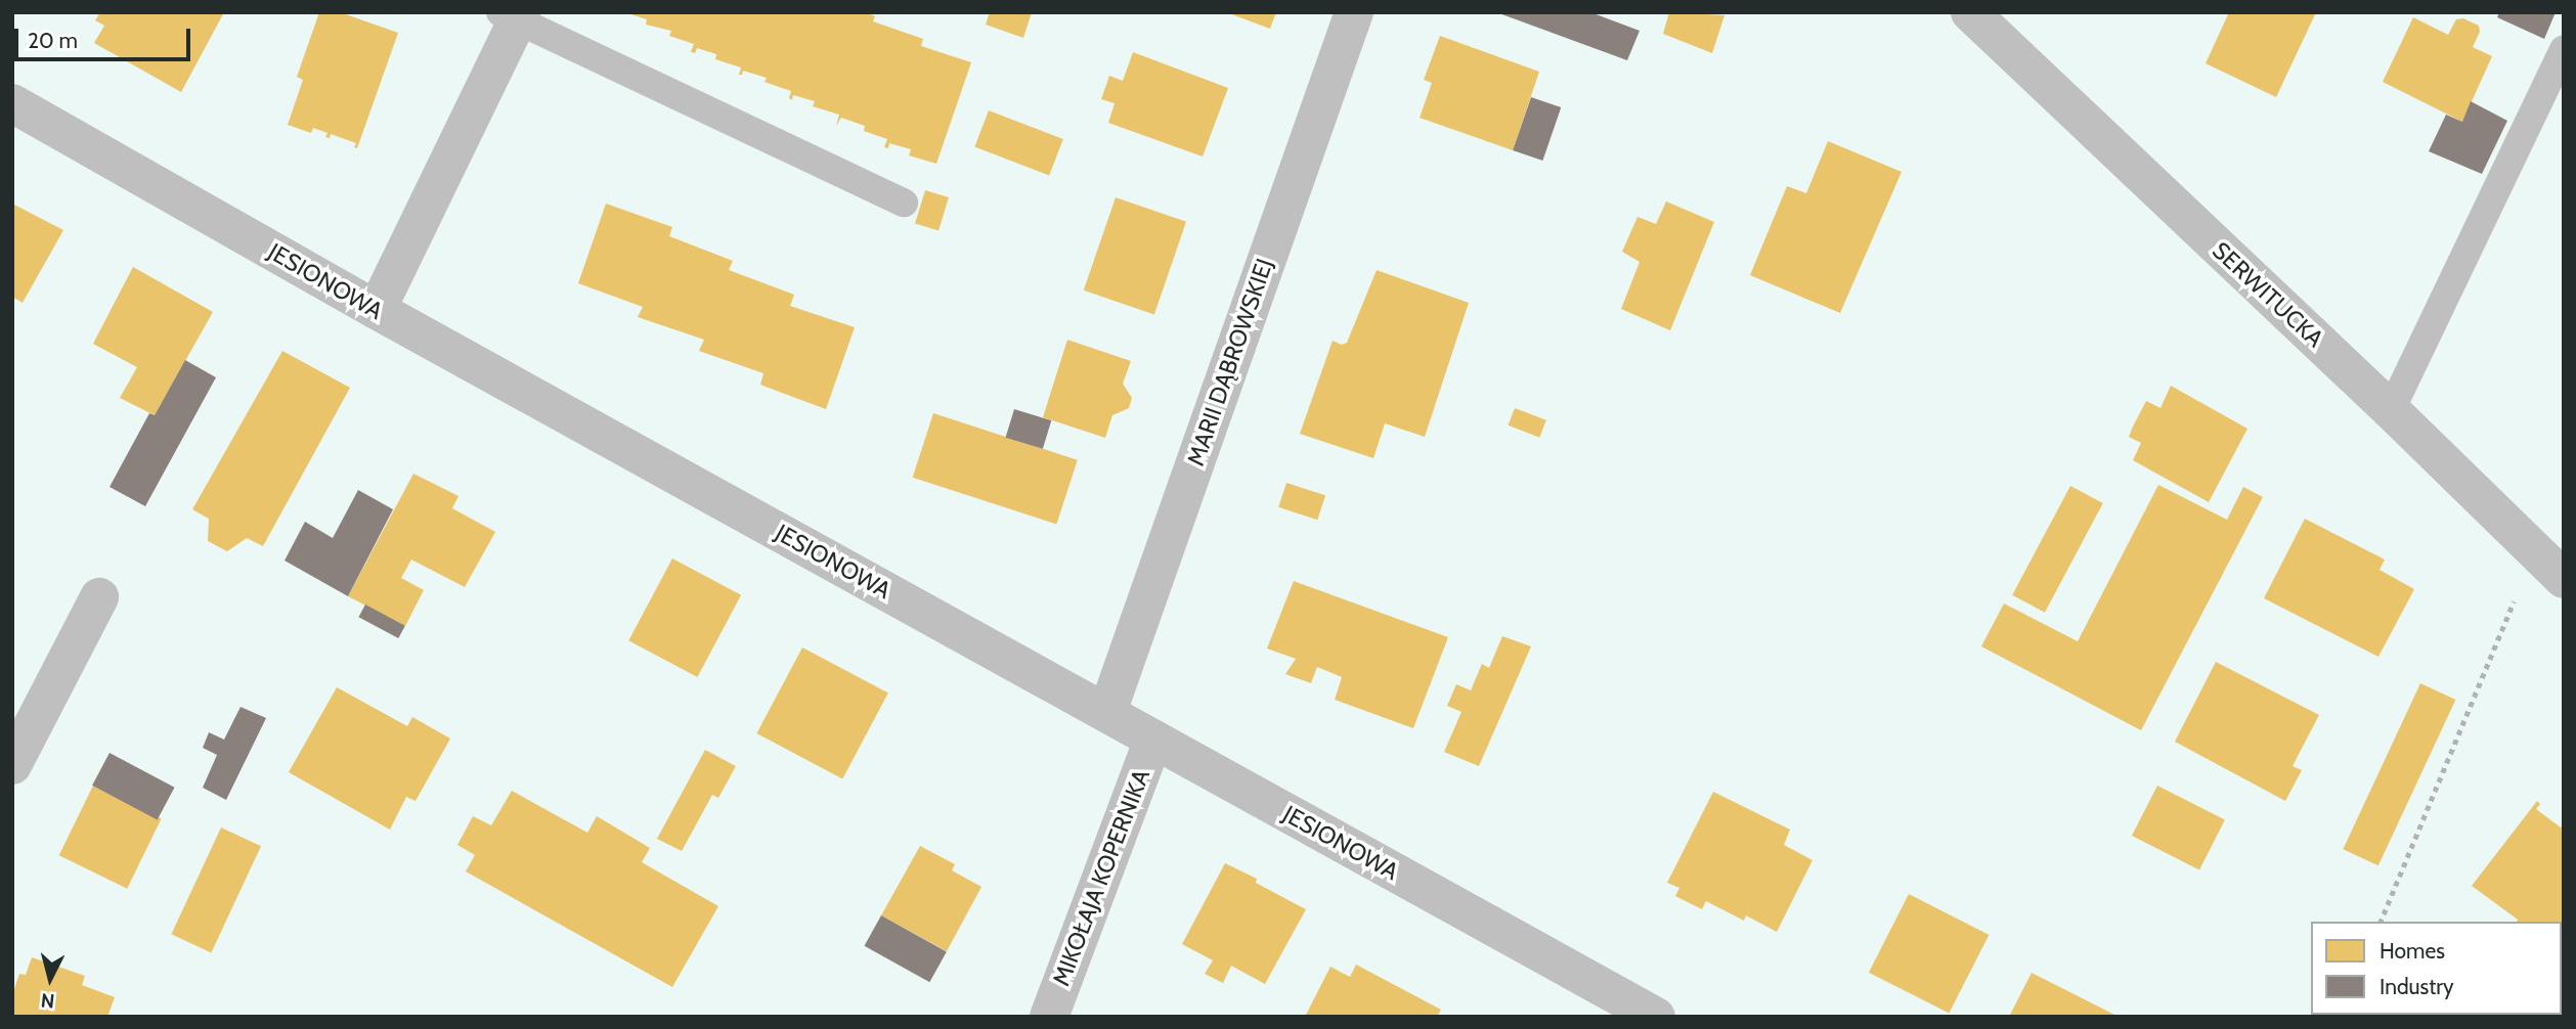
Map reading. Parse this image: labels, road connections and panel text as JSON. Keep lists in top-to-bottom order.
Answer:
{
  "streets": {
    "street": [
      "JESIONOWA",
      "SERWITUCKA",
      "MARII DĄBROWSKIEJ",
      "MIKOŁAJA KOPERNIKA"
    ]
  },
  "crossings": [
    ["JESIONOWA", "MARII DĄBROWSKIEJ"],
    ["JESIONOWA", "MIKOŁAJA KOPERNIKA"]
  ],
  "legend": ["Homes", "Industry"],
  "scale_bar": "20 m",
  "north": "bottom"
}
